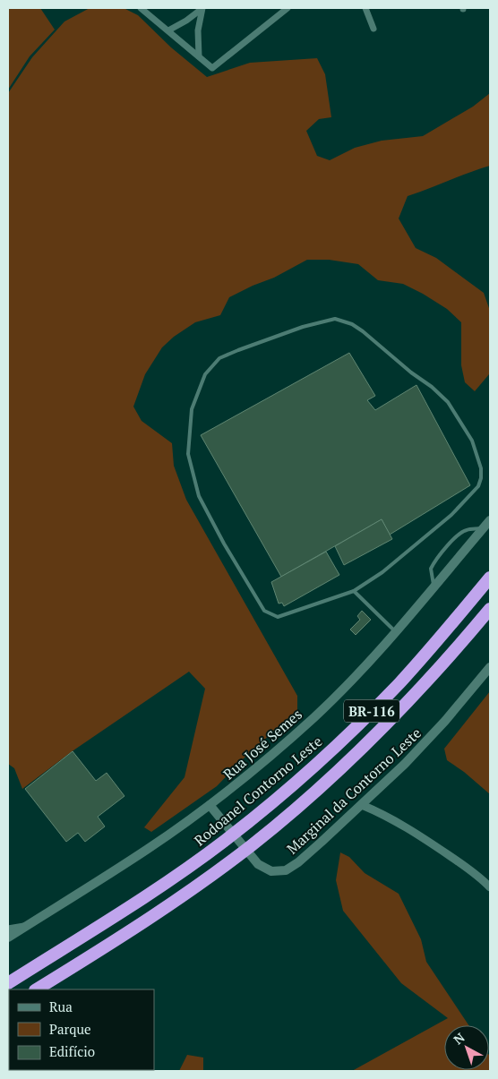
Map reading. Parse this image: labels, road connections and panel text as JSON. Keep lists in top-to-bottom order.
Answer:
{
  "streets": {
    "highway": ["BR-116", "Rodoanel Contorno Leste"],
    "main road": ["Rua José Semes", "Marginal da Contorno Leste"]
  },
  "crossings": [
    ["Rua José Semes", "Marginal da Contorno Leste"]
  ],
  "legend": ["Rua", "Parque", "Edifício"],
  "north": "top left"
}
